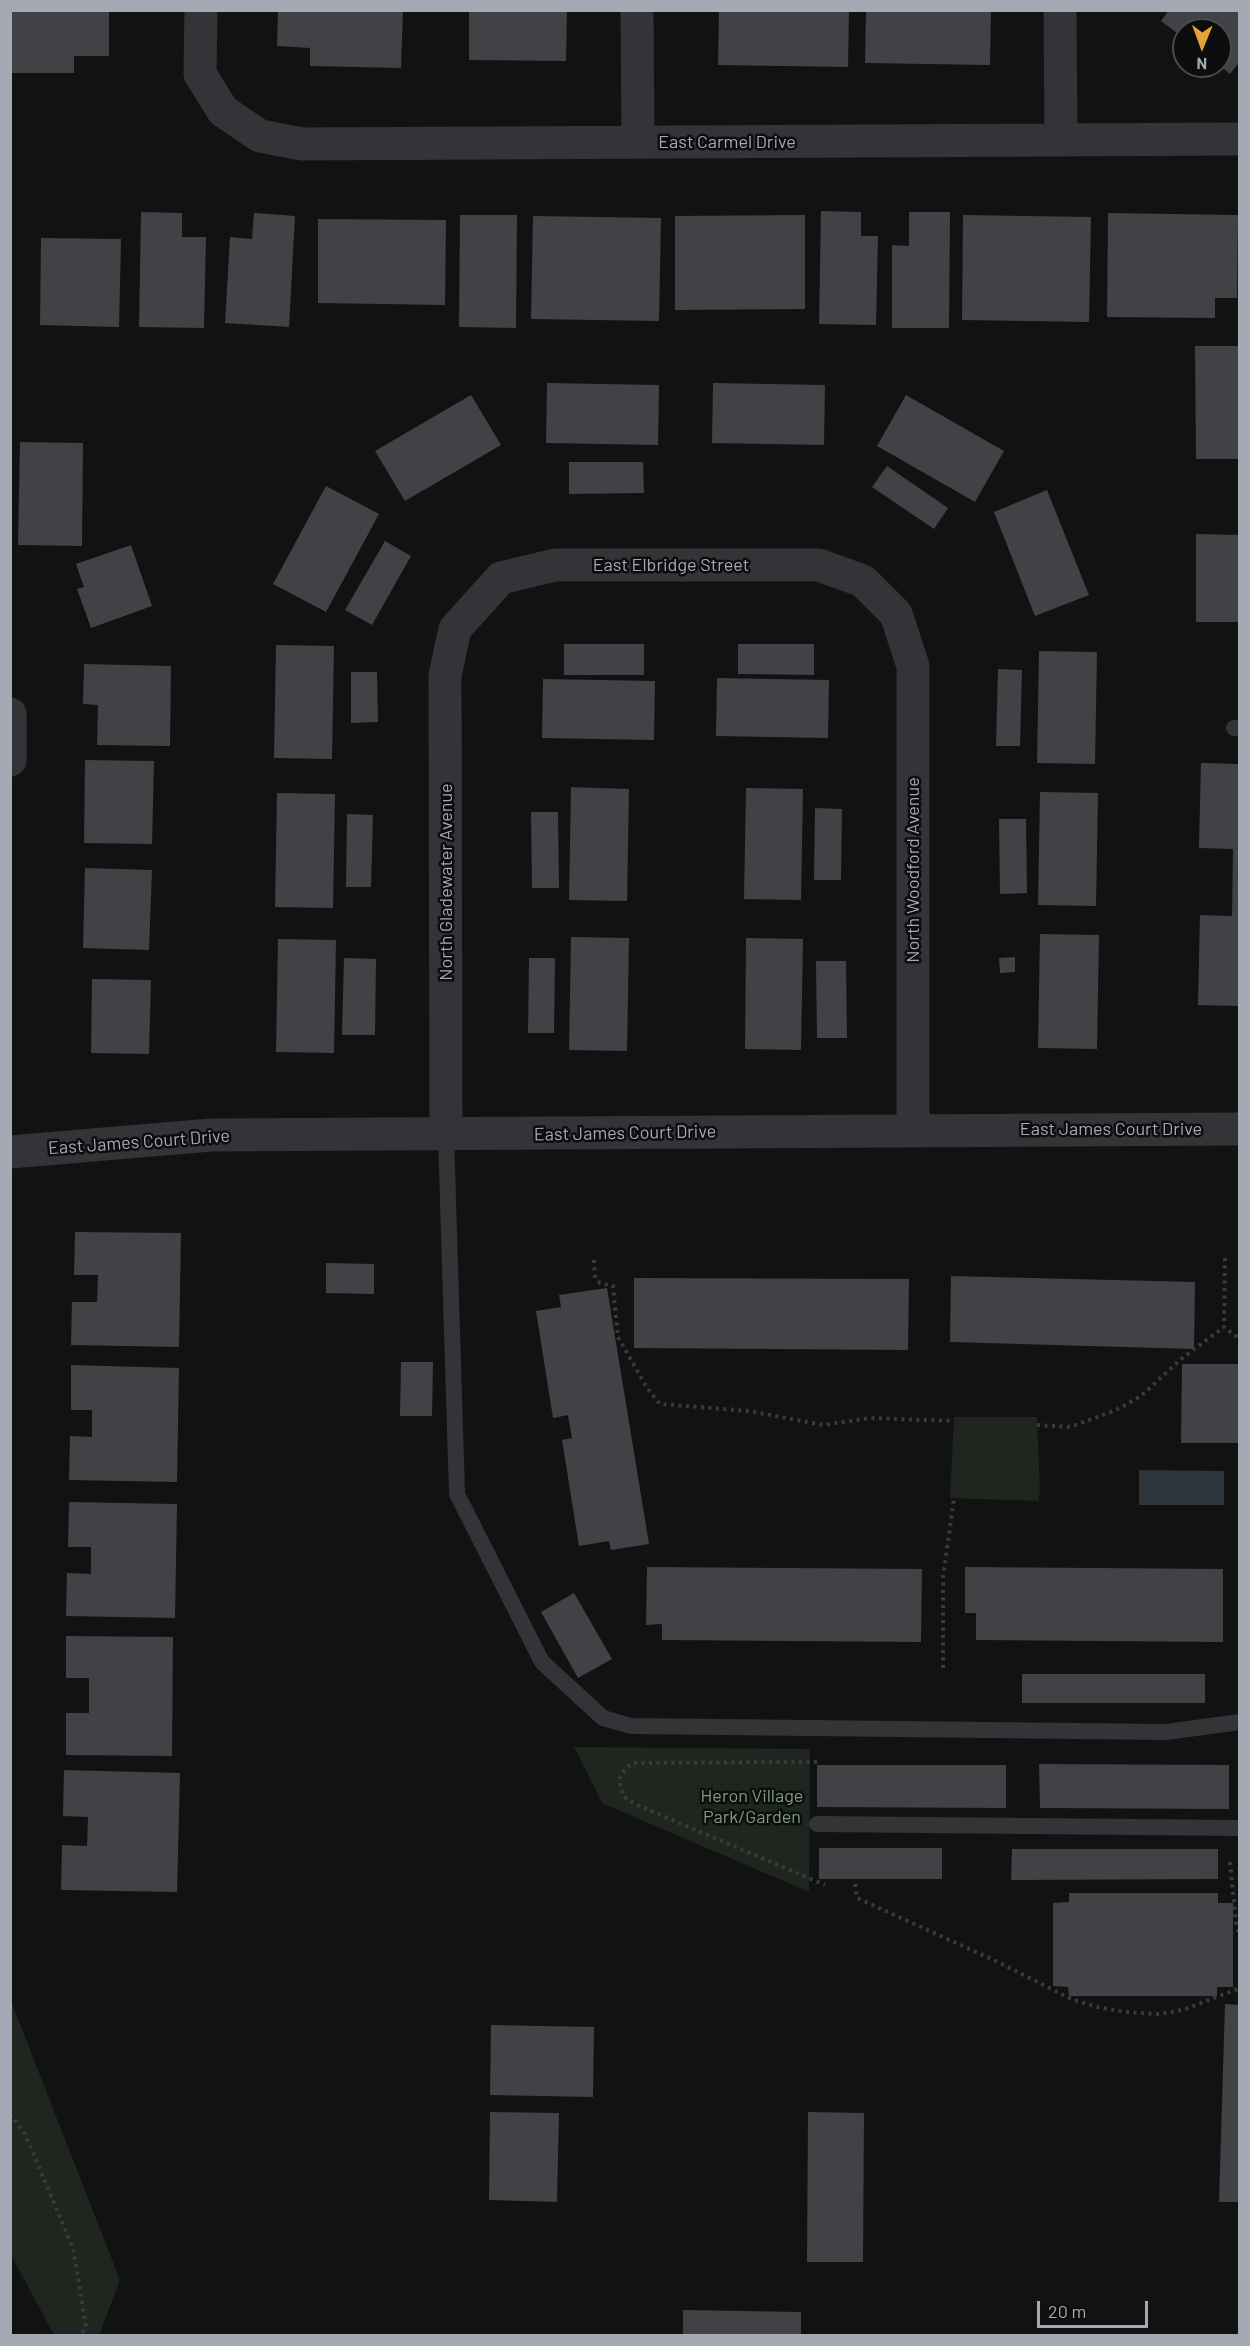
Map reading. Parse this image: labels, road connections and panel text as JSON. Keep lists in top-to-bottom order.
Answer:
{
  "streets": {
    "street": [
      "East Carmel Drive",
      "East Elbridge Street",
      "North Woodford Avenue",
      "North Gladewater Avenue",
      "East James Court Drive"
    ]
  },
  "crossings": [
    ["East Elbridge Street", "North Woodford Avenue"],
    ["East Elbridge Street", "North Gladewater Avenue"],
    ["North Woodford Avenue", "East James Court Drive"],
    ["North Gladewater Avenue", "East James Court Drive"]
  ],
  "parks": ["Heron Village Park/Garden"],
  "scale_bar": "20 m",
  "north": "bottom"
}
